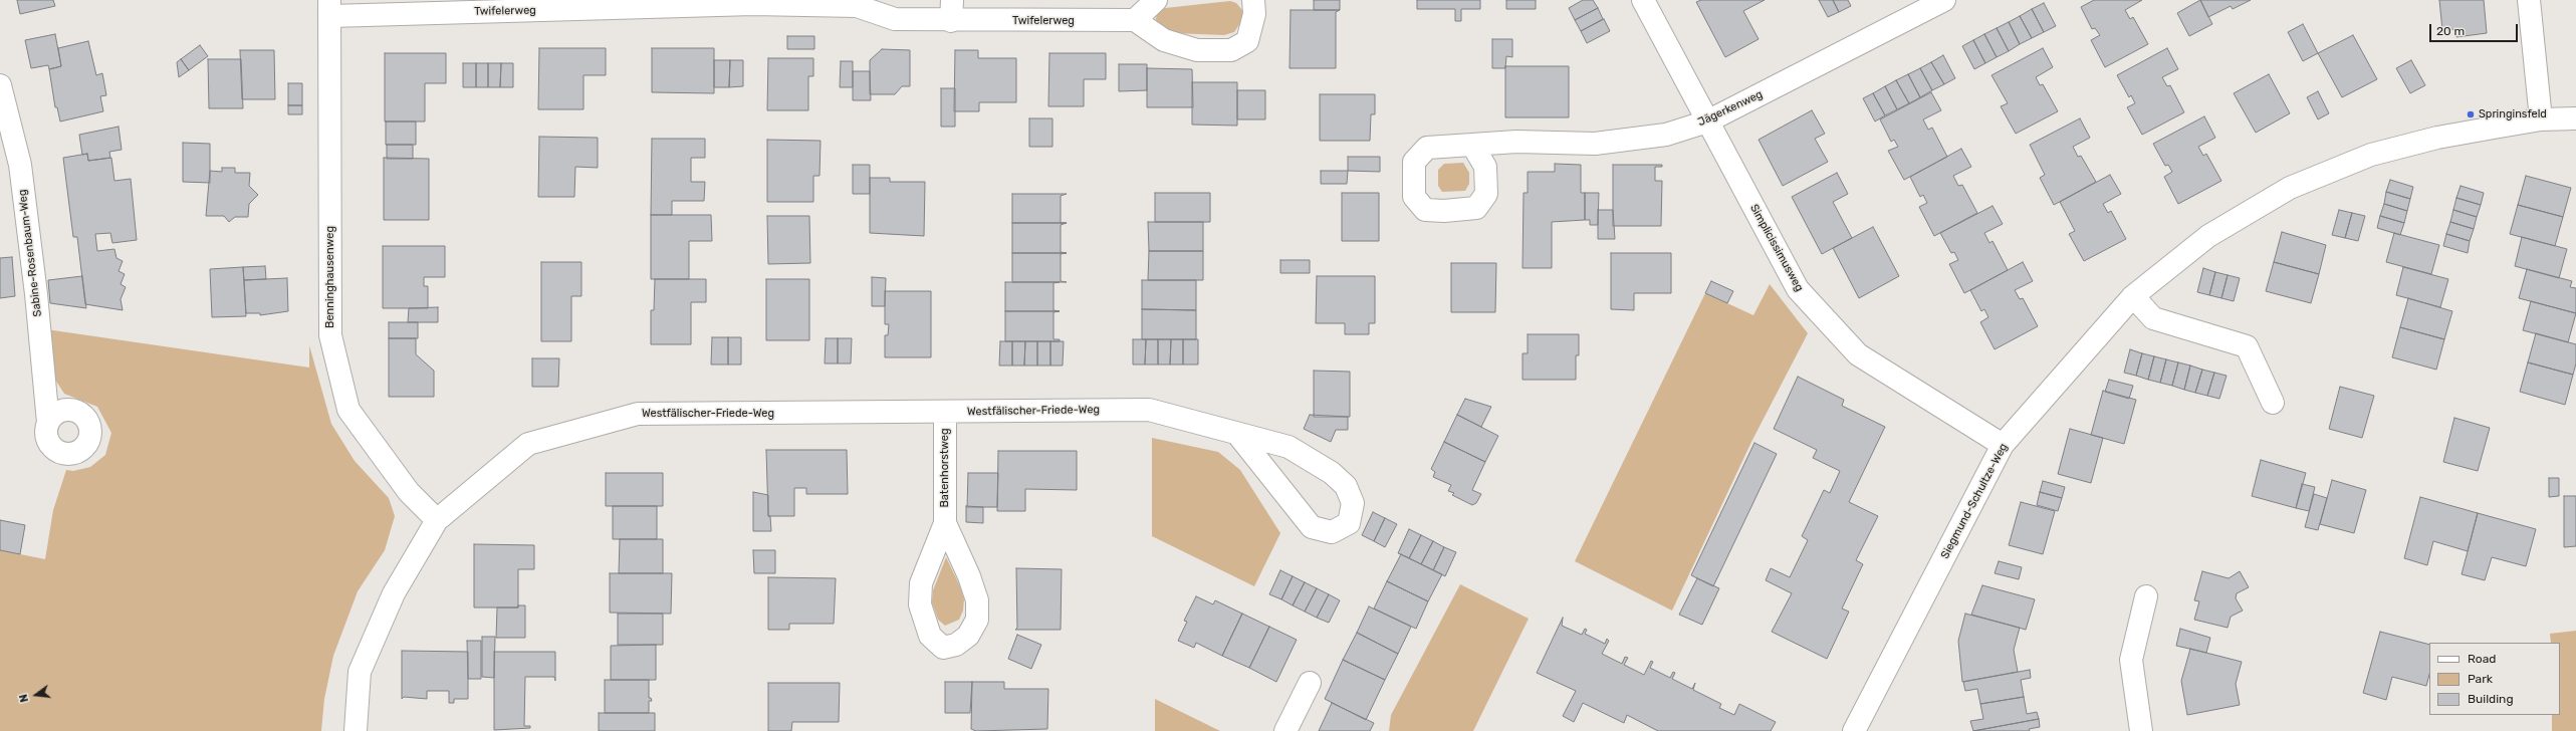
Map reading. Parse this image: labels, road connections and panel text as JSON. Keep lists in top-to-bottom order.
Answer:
{
  "streets": {
    "street": [
      "Twifelerweg",
      "Jägerkenweg",
      "Simplicissimusweg",
      "Sabine-Rosenbaum-Weg",
      "Benninghausenweg",
      "Westfälischer-Friede-Weg",
      "Batenhorstweg",
      "Siegmund-Schultze-Weg"
    ]
  },
  "crossings": [
    ["Twifelerweg", "Benninghausenweg"],
    ["Jägerkenweg", "Simplicissimusweg"],
    ["Simplicissimusweg", "Siegmund-Schultze-Weg"],
    ["Benninghausenweg", "Westfälischer-Friede-Weg"],
    ["Westfälischer-Friede-Weg", "Batenhorstweg"]
  ],
  "places": ["Springinsfeld"],
  "legend": ["Road", "Park", "Building"],
  "scale_bar": "20 m",
  "north": "left"
}
